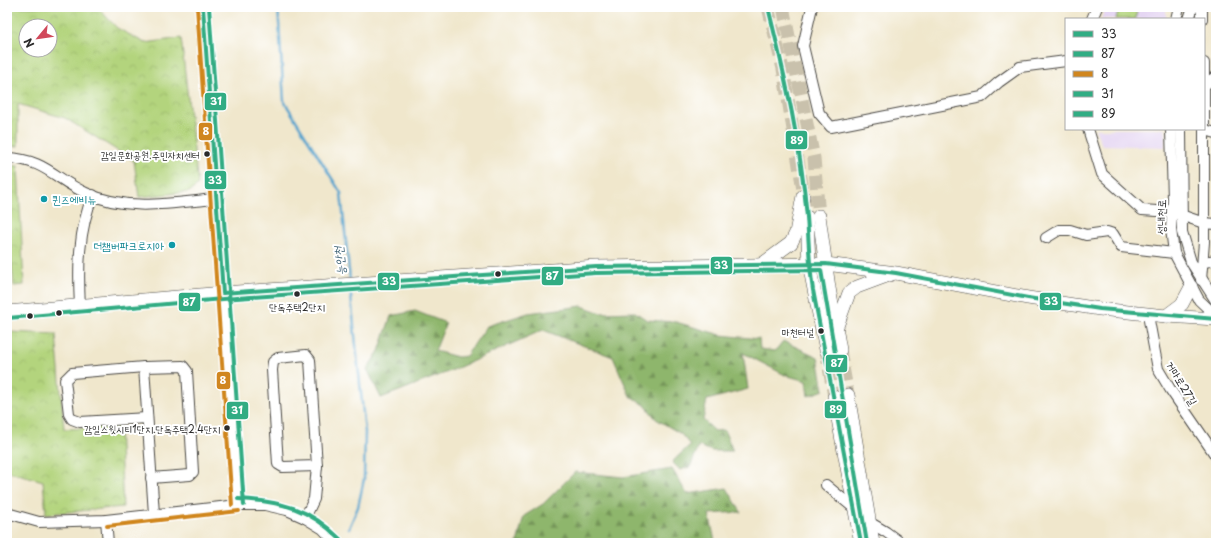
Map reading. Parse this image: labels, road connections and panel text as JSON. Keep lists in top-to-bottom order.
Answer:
{
  "streets": {
    "street": ["성내천로", "거마로27길"]
  },
  "water": ["능안천"],
  "places": [
    "감일문화공원.주민자치센터",
    "퀸즈에비뉴",
    "더챔버파크로지아",
    "단독주택2단지",
    "마천터널",
    "감일스윗시티1단지.단독주택2.4단지"
  ],
  "lines": [
    "transit line 33",
    "transit line 8",
    "transit line 31",
    "transit line 89",
    "transit line 87"
  ],
  "legend": [
    "33",
    "87",
    "8",
    "31",
    "89"
  ],
  "north": "bottom left"
}
